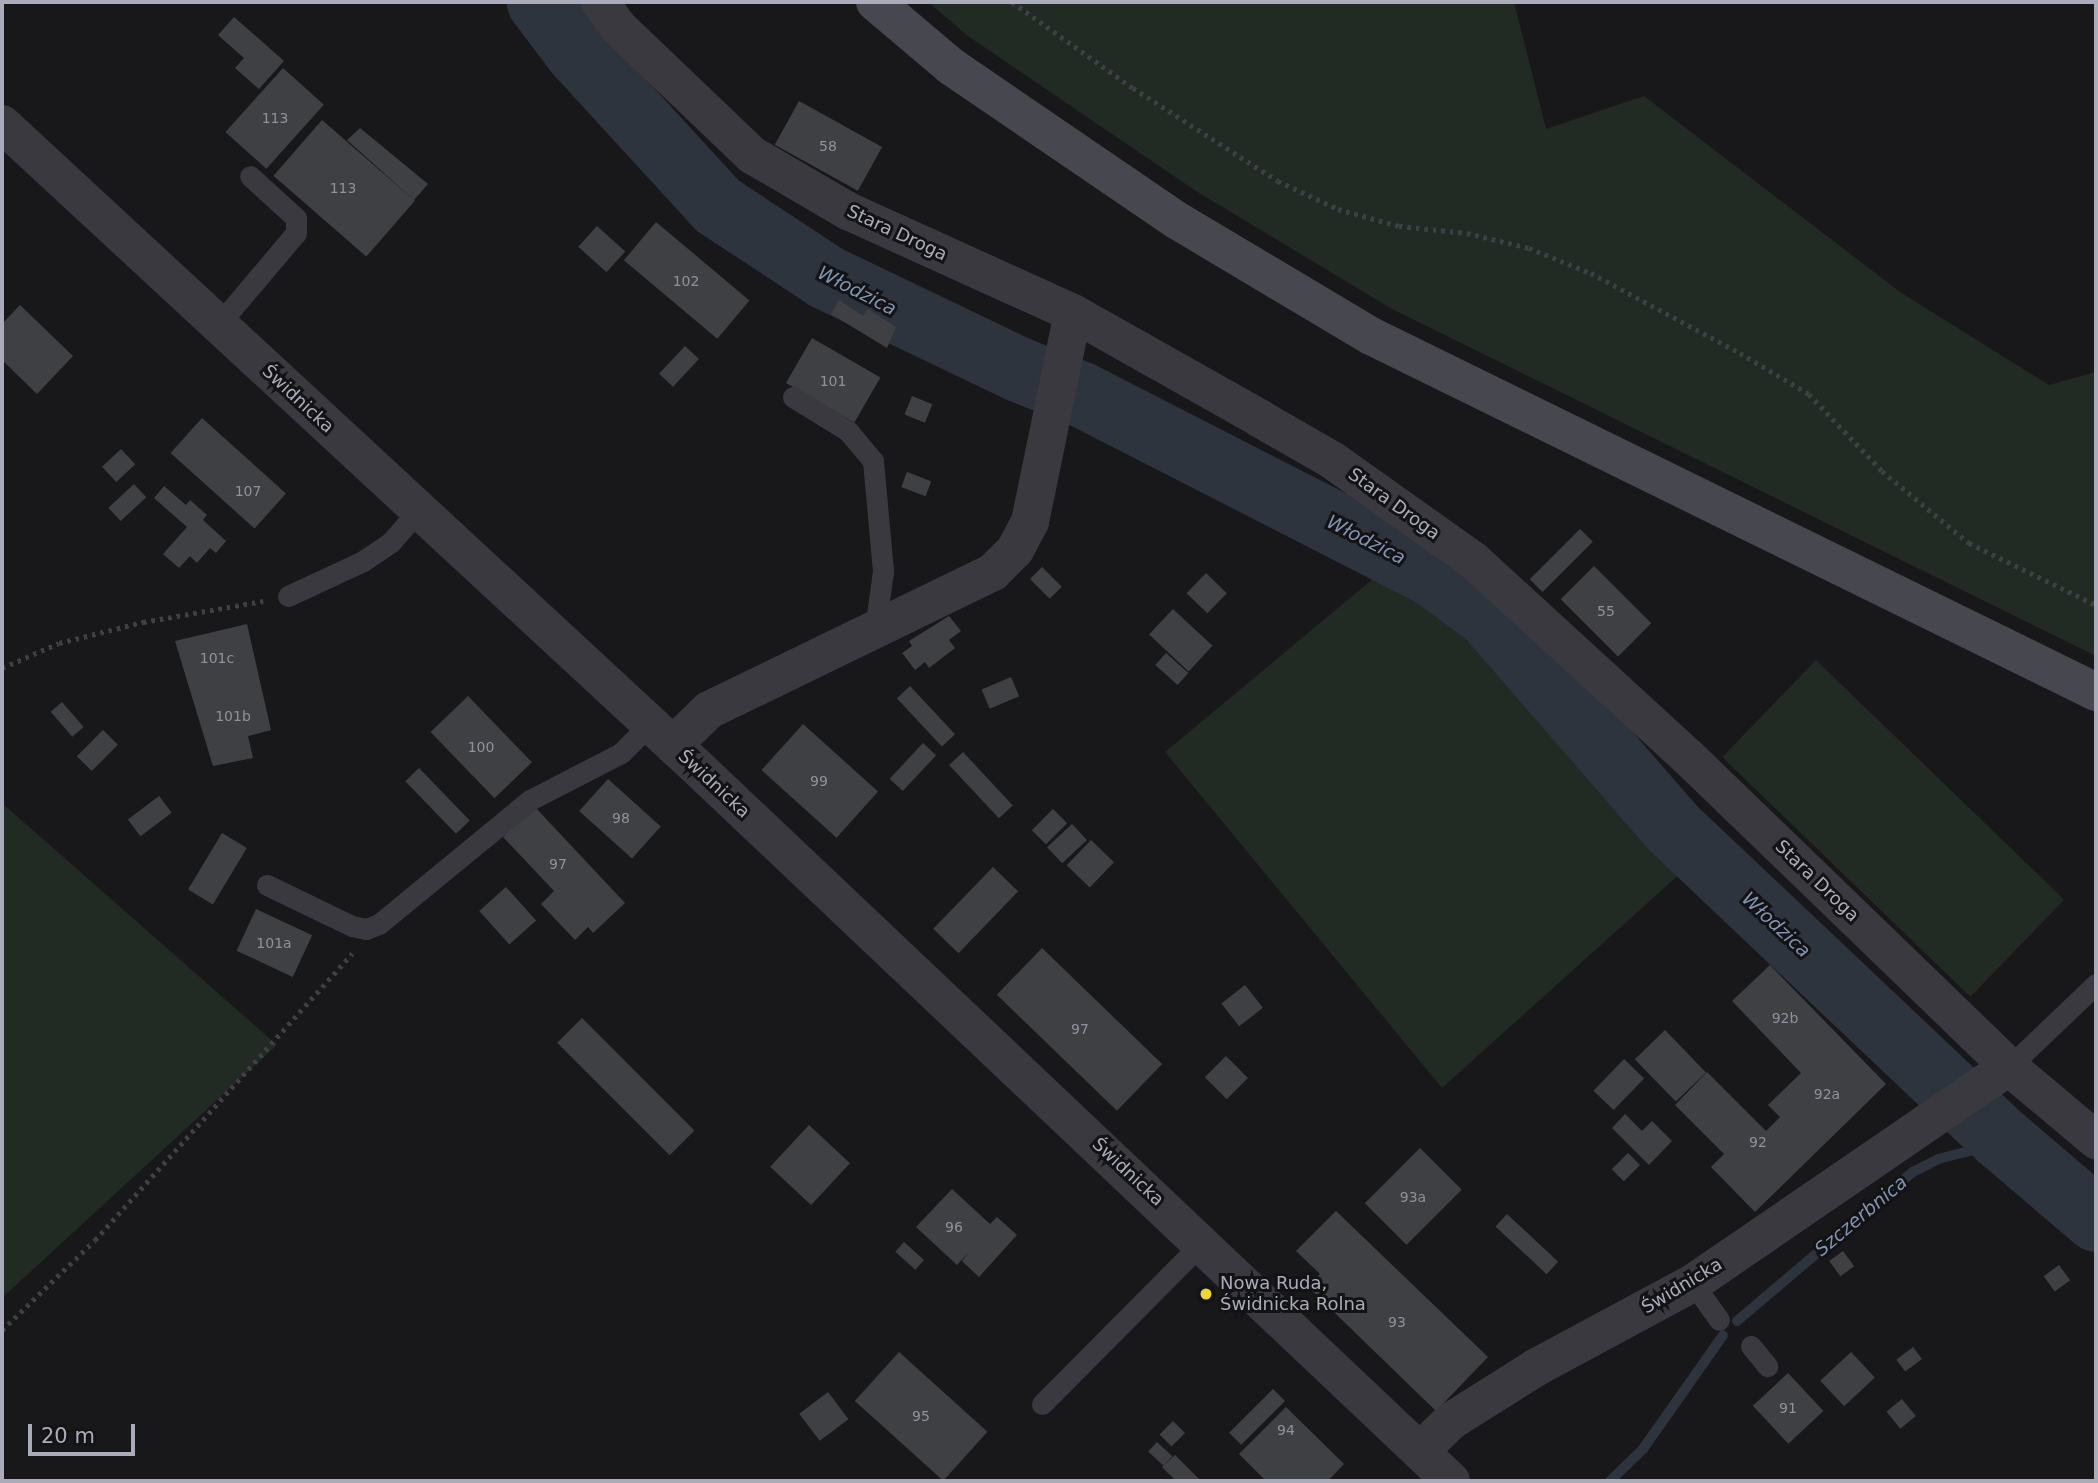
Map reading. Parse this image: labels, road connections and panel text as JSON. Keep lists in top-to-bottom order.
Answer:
{
  "streets": {
    "street": ["Stara Droga", "Świdnicka"]
  },
  "crossings": [
    ["Stara Droga", "Świdnicka"]
  ],
  "water": ["Włodzica", "Szczerbnica"],
  "places": ["Nowa Ruda, Świdnicka Rolna"],
  "house_numbers": [
    "113",
    "58",
    "113",
    "102",
    "101",
    "107",
    "55",
    "101c",
    "101b",
    "100",
    "99",
    "98",
    "97",
    "101a",
    "92b",
    "97",
    "92a",
    "92",
    "93a",
    "96",
    "93",
    "91",
    "95",
    "94"
  ],
  "scale_bar": "20 m"
}
